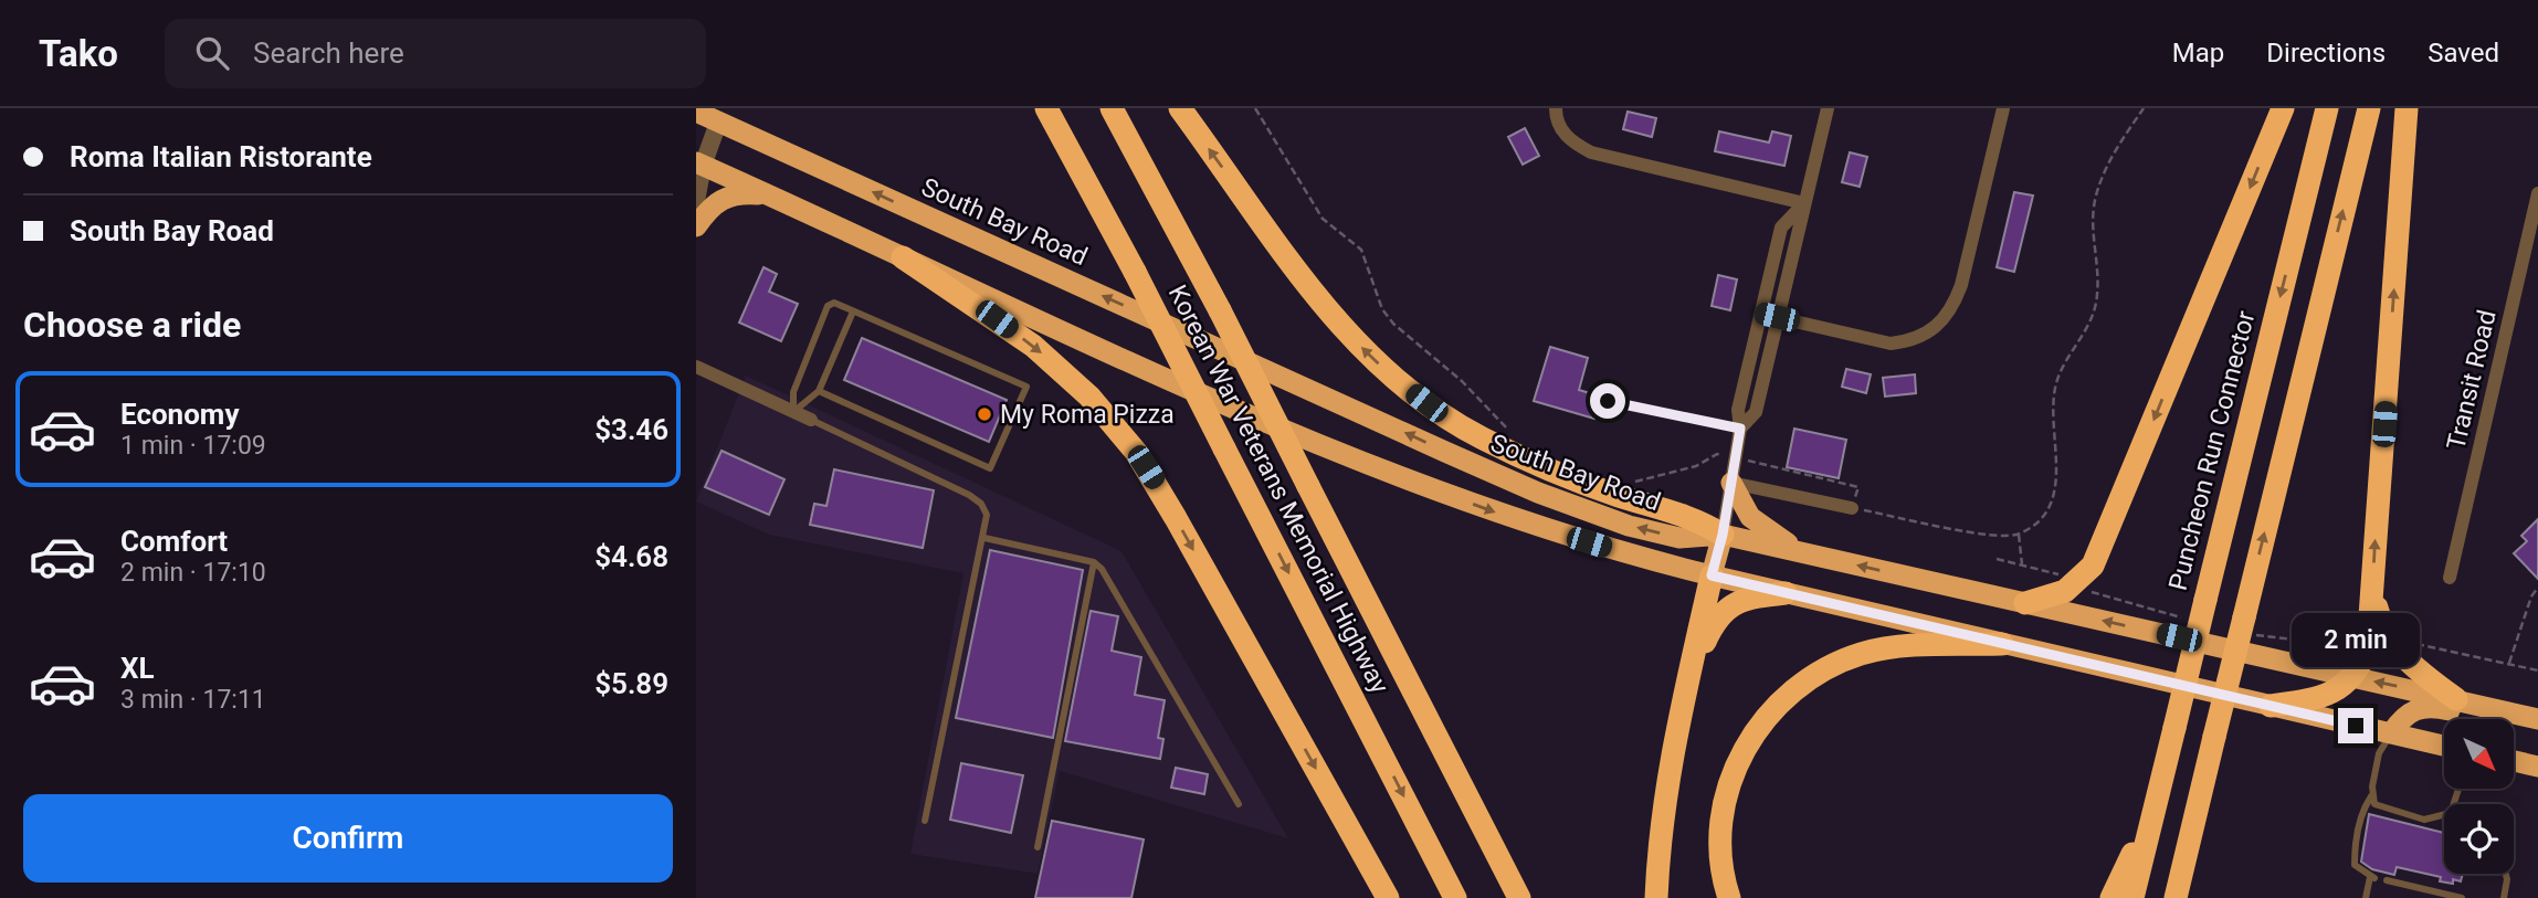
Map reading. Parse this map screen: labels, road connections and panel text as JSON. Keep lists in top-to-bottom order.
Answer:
{
  "streets": {
    "highway": ["South Bay Road", "Puncheon Run Connector", "Korean War Veterans Memorial Highway"],
    "street": ["Transit Road"]
  },
  "places": ["My Roma Pizza"],
  "north": "bottom right",
  "page": {
    "header": "Tako",
    "search": "Search here",
    "nav": ["Map", "Directions", "Saved"],
    "banner": ["Roma Italian Ristorante", "South Bay Road"],
    "heading": "Choose a ride",
    "list": [
      {
        "name": "Economy",
        "note": "1 min · 17:09",
        "value": "$3.46"
      },
      {
        "name": "Comfort",
        "note": "2 min · 17:10",
        "value": "$4.68"
      },
      {
        "name": "XL",
        "note": "3 min · 17:11",
        "value": "$5.89"
      }
    ],
    "bubble": "2 min",
    "buttons": "Confirm"
  }
}
